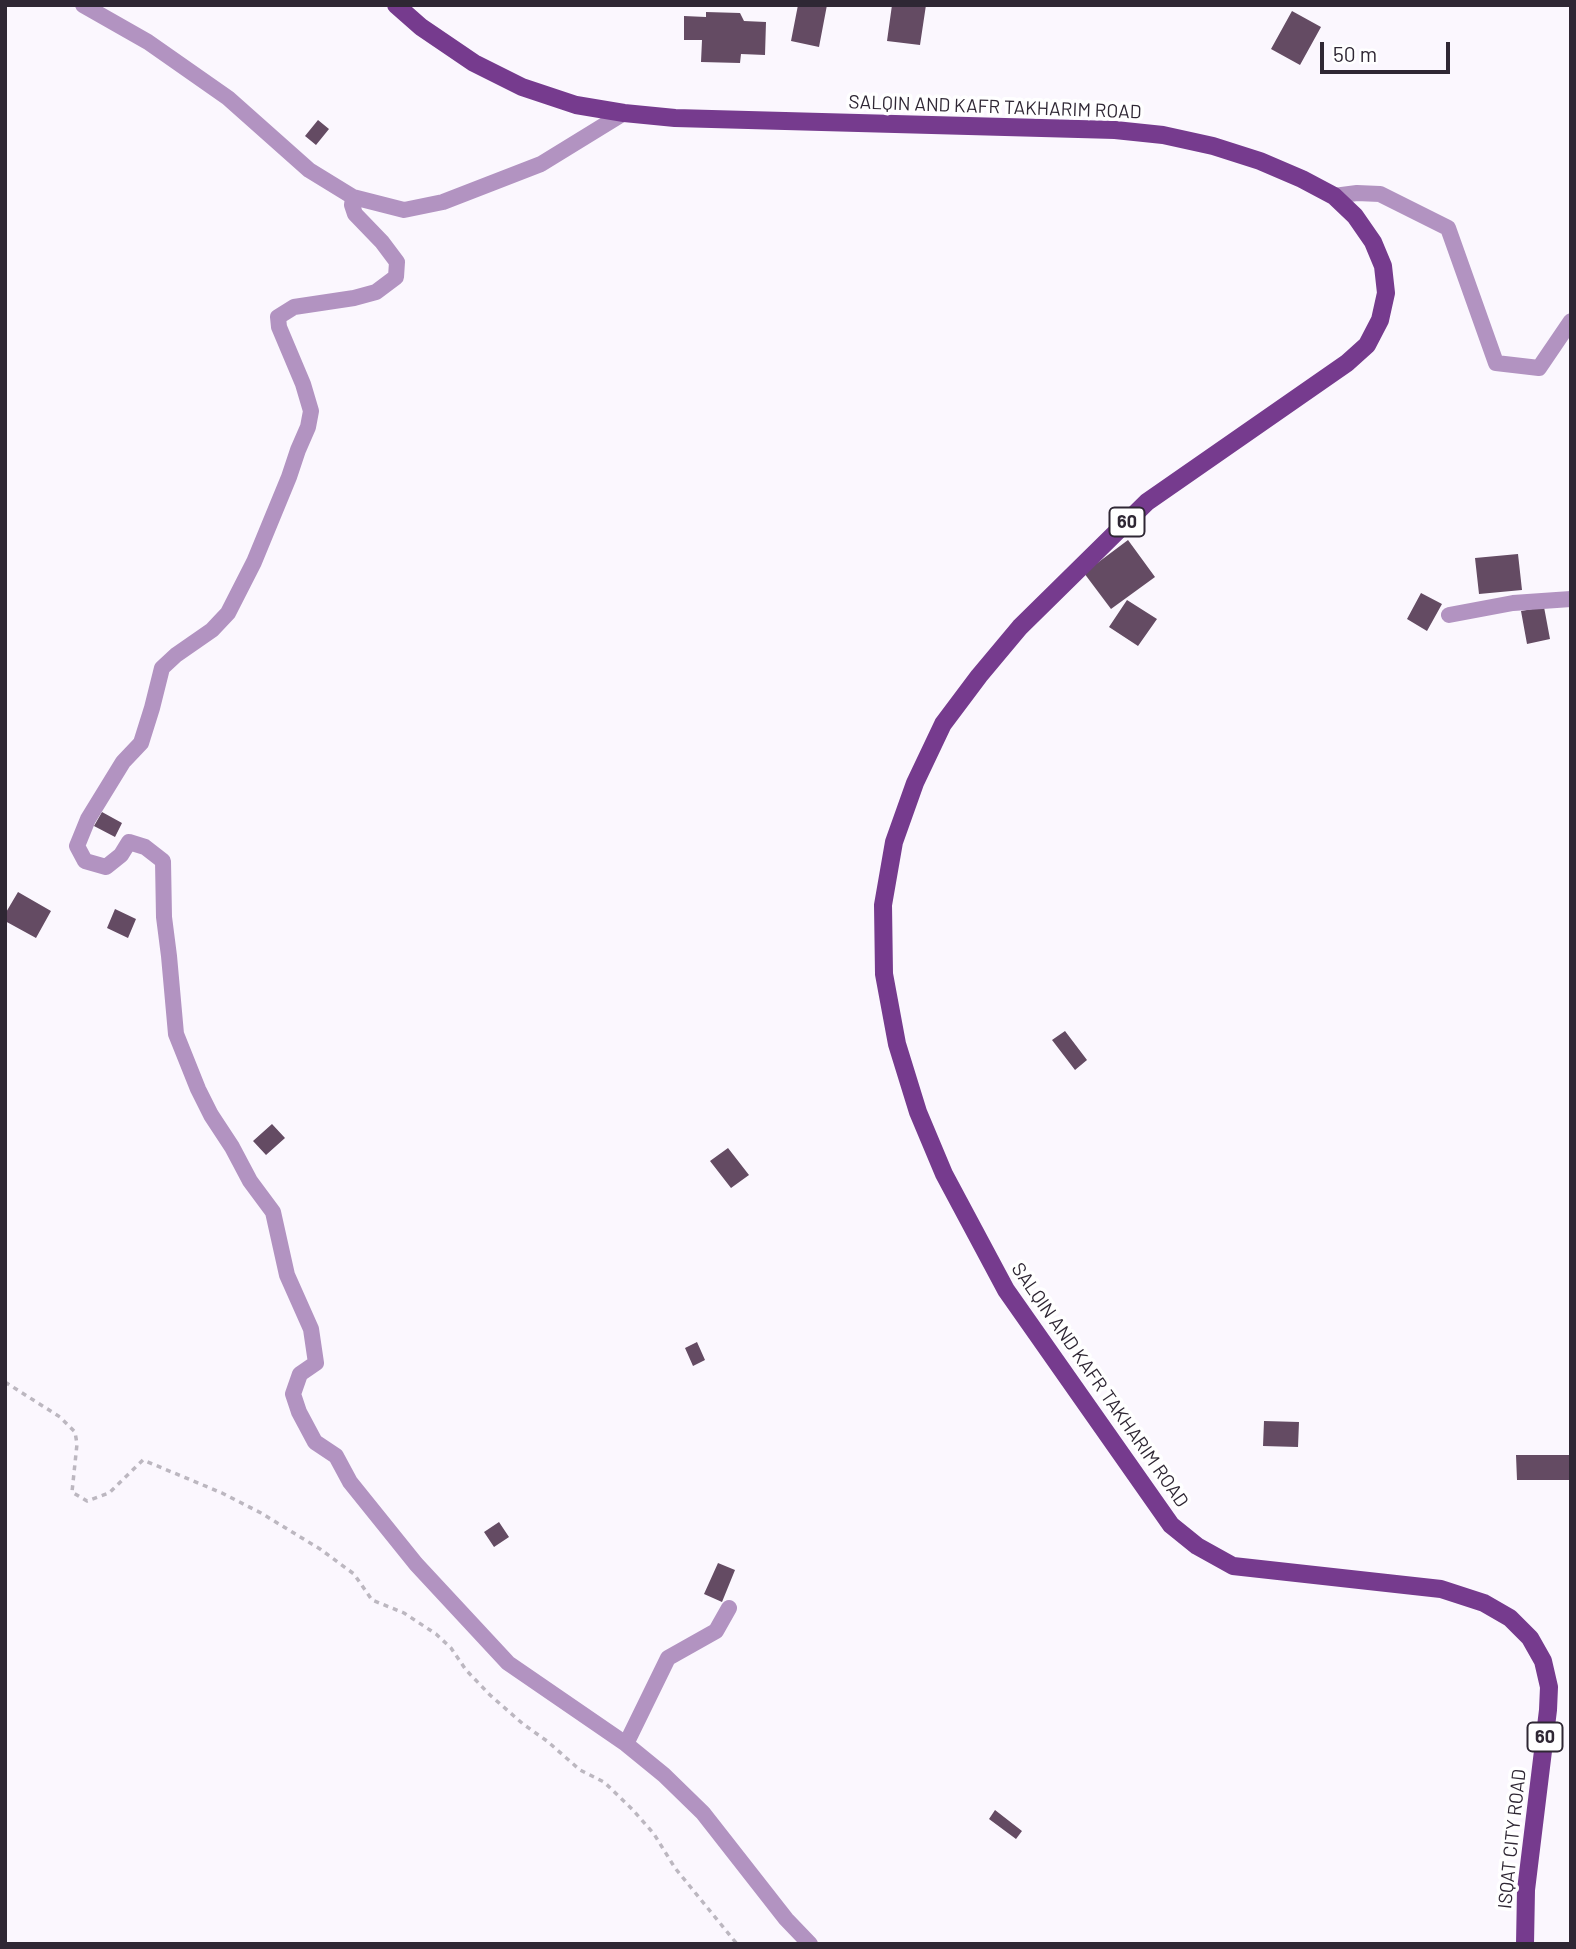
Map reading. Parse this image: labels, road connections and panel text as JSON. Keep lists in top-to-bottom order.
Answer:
{
  "streets": {
    "main road": ["SALQIN AND KAFR TAKHARIM ROAD", "60", "ISQAT CITY ROAD"]
  },
  "crossings": [
    ["SALQIN AND KAFR TAKHARIM ROAD", "ISQAT CITY ROAD"]
  ],
  "scale_bar": "50 m"
}
